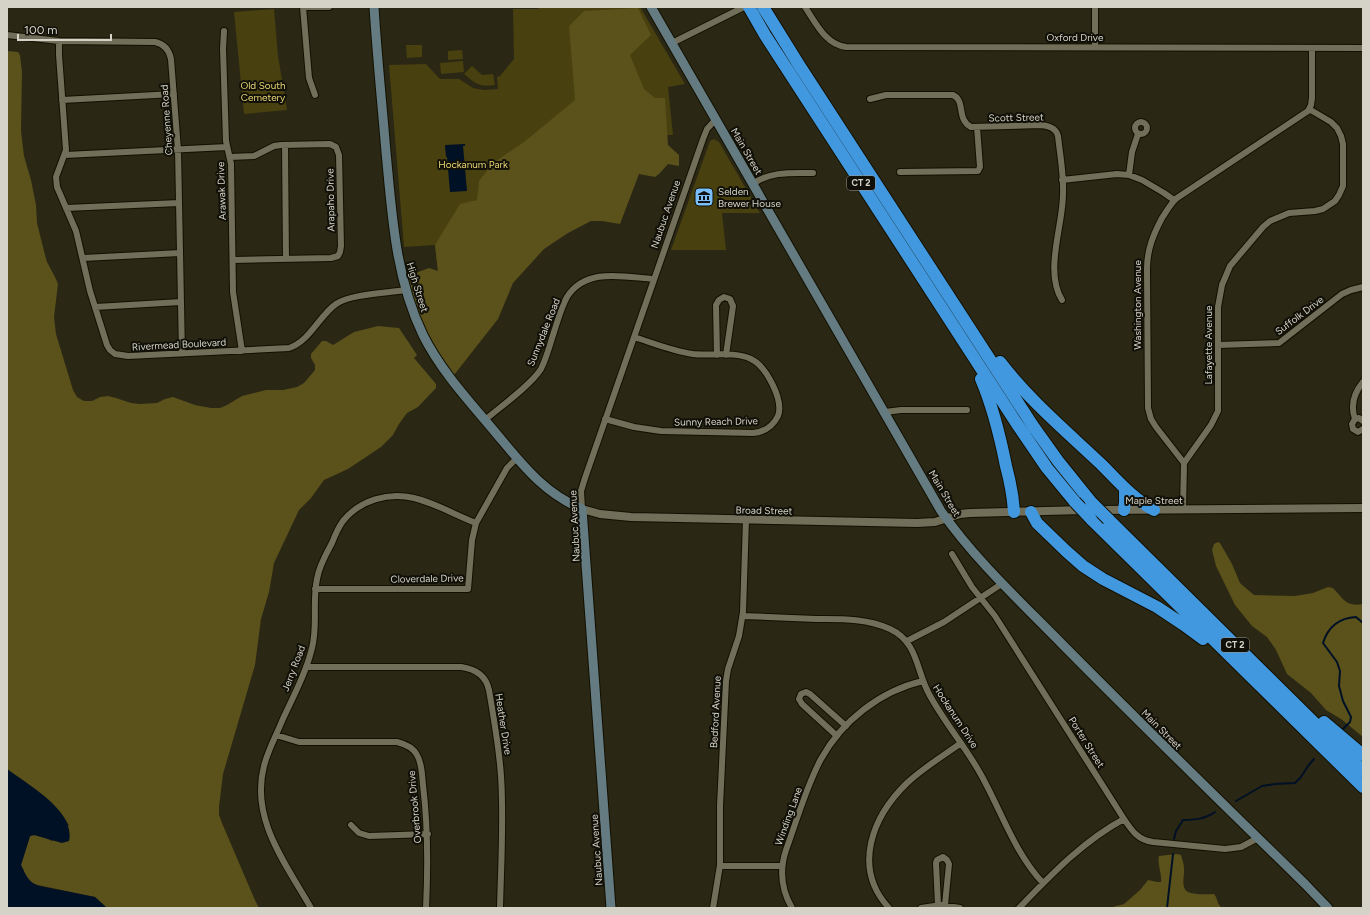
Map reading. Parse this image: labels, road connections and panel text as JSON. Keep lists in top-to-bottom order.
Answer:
{
  "streets": {
    "highway": ["CT 2"],
    "main road": ["Main Street", "Naubuc Avenue", "High Street"],
    "street": [
      "Oxford Drive",
      "Scott Street",
      "Cheyenne Road",
      "Arawak Drive",
      "Arapaho Drive",
      "Washington Avenue",
      "Suffolk Drive",
      "Sunnydale Road",
      "Rivermead Boulevard",
      "Lafayette Avenue",
      "Sunny Reach Drive",
      "Maple Street",
      "Broad Street",
      "Cloverdale Drive",
      "Jerry Road",
      "Bedford Avenue",
      "Hockanum Drive",
      "Heather Drive",
      "Porter Street",
      "Overbrook Drive",
      "Winding Lane"
    ]
  },
  "crossings": [
    ["Cheyenne Road", "Rivermead Boulevard"],
    ["Main Street", "Naubuc Avenue"],
    ["Main Street", "Maple Street"],
    ["Main Street", "Broad Street"],
    ["Main Street", "Porter Street"],
    ["Arawak Drive", "Arapaho Drive"],
    ["Arawak Drive", "Rivermead Boulevard"],
    ["Naubuc Avenue", "High Street"],
    ["Naubuc Avenue", "Sunnydale Road"],
    ["Naubuc Avenue", "Sunny Reach Drive"],
    ["Naubuc Avenue", "Broad Street"],
    ["High Street", "Sunnydale Road"],
    ["High Street", "Rivermead Boulevard"],
    ["High Street", "Broad Street"],
    ["High Street", "Cloverdale Drive"],
    ["Washington Avenue", "Lafayette Avenue"],
    ["Suffolk Drive", "Lafayette Avenue"],
    ["Maple Street", "Broad Street"],
    ["Broad Street", "Bedford Avenue"],
    ["Cloverdale Drive", "Jerry Road"],
    ["Jerry Road", "Heather Drive"],
    ["Jerry Road", "Overbrook Drive"],
    ["Bedford Avenue", "Hockanum Drive"],
    ["Hockanum Drive", "Winding Lane"]
  ],
  "parks": ["Old South Cemetery", "Hockanum Park"],
  "places": {
    "museum": ["Selden Brewer House"]
  },
  "scale_bar": "100 m"
}
